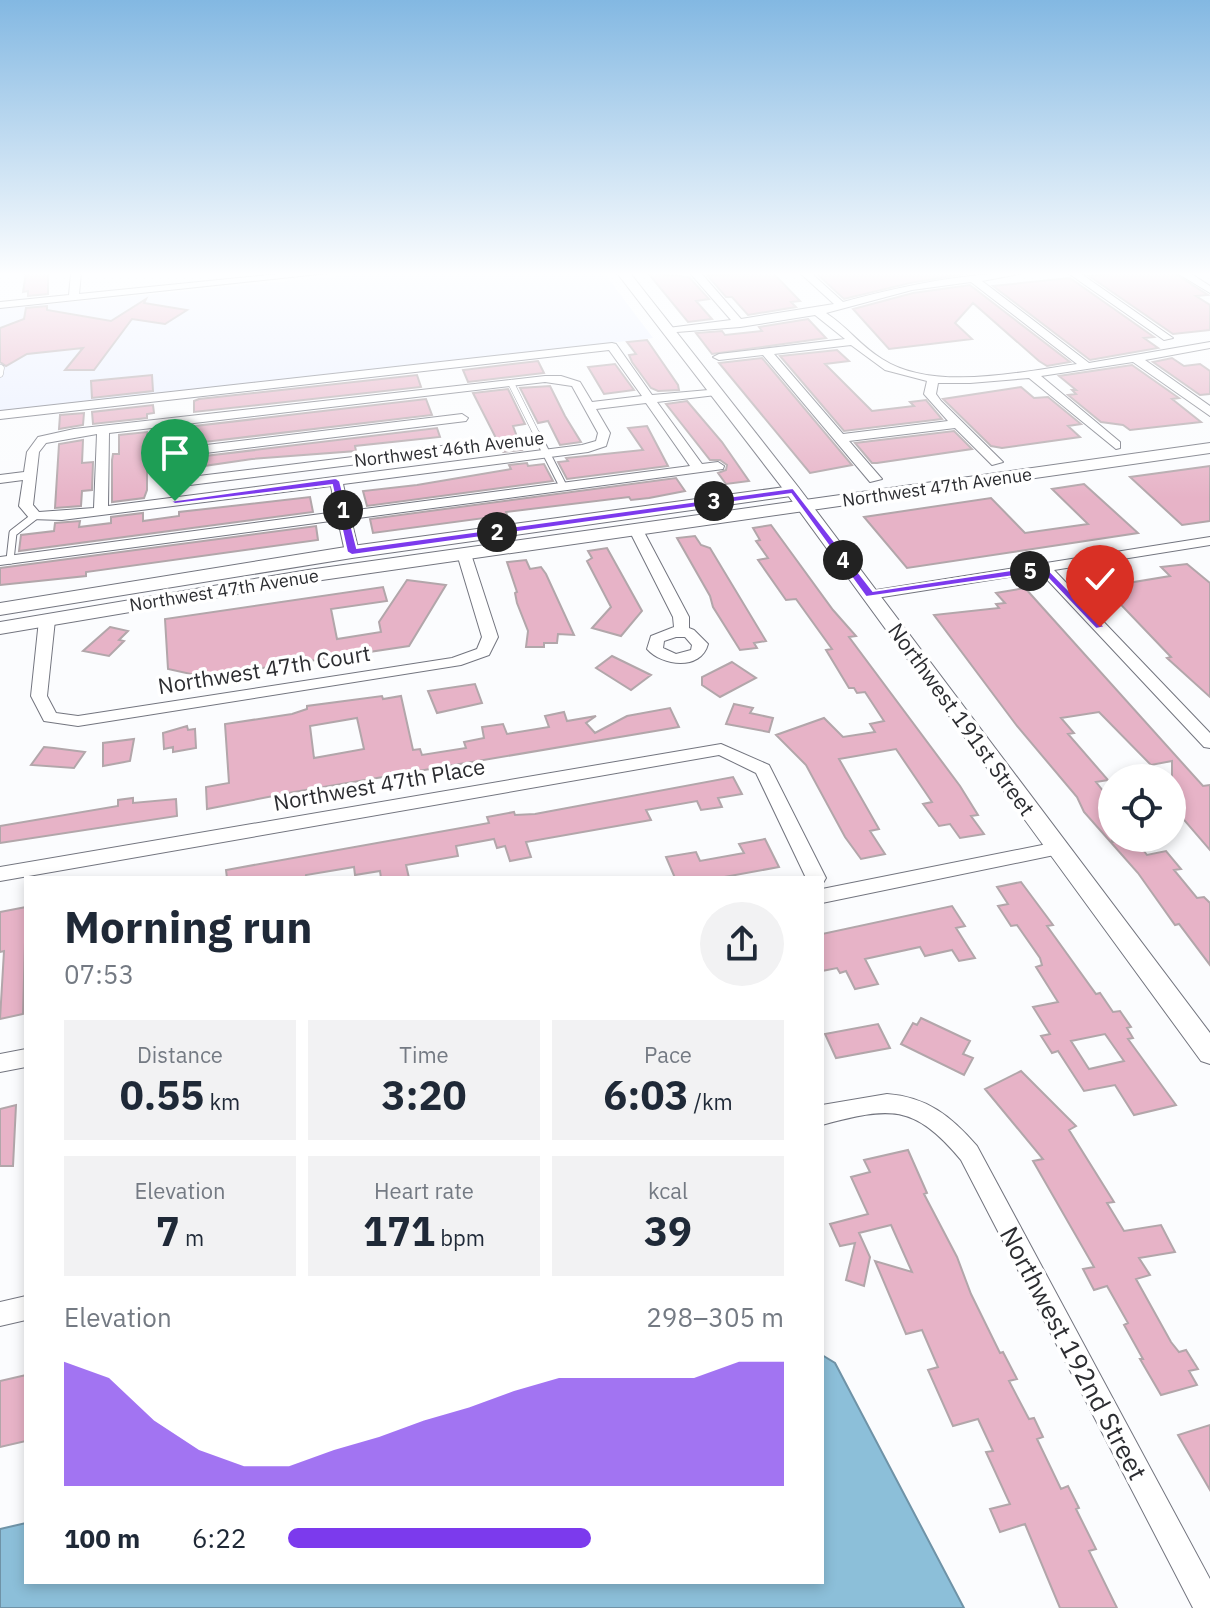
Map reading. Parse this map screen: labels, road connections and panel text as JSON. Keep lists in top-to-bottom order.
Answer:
{
  "streets": {
    "main road": ["Northwest 47th Avenue"],
    "street": [
      "Northwest 46th Avenue",
      "Northwest 47th Court",
      "Northwest 191st Street",
      "Northwest 47th Place",
      "Northwest 192nd Street"
    ]
  },
  "crossings": [
    ["Northwest 47th Avenue", "Northwest 47th Court"],
    ["Northwest 47th Avenue", "Northwest 191st Street"]
  ],
  "page": {
    "pins": [
      "3",
      "1",
      "2",
      "4",
      "5"
    ],
    "heading": ["Morning run", "07:53"],
    "stats": [
      ["Distance", "0.55 km"],
      ["Time", "3:20"],
      ["Pace", "6:03 /km"],
      ["Elevation", "7 m"],
      ["Heart rate", "171 bpm"],
      ["kcal", "39"]
    ],
    "chart": ["Elevation", "298–305 m"],
    "list": [
      {
        "name": "100 m",
        "note": "6:22"
      }
    ]
  }
}
